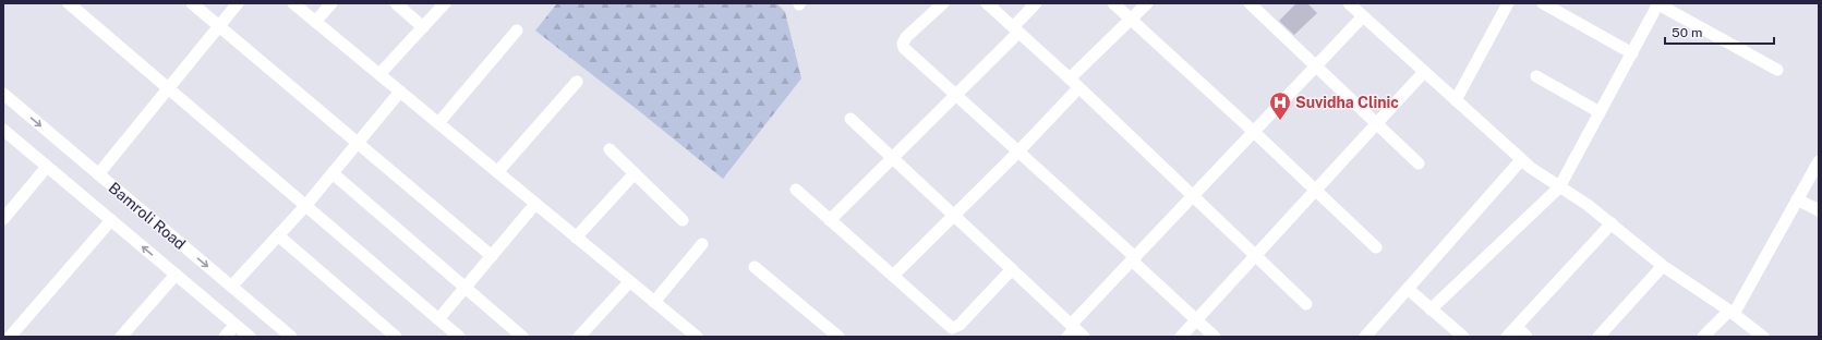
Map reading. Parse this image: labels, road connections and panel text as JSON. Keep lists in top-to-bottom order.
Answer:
{
  "streets": {
    "street": ["Bamroli Road"]
  },
  "places": {
    "hospital": ["Suvidha Clinic"]
  },
  "scale_bar": "50 m"
}
